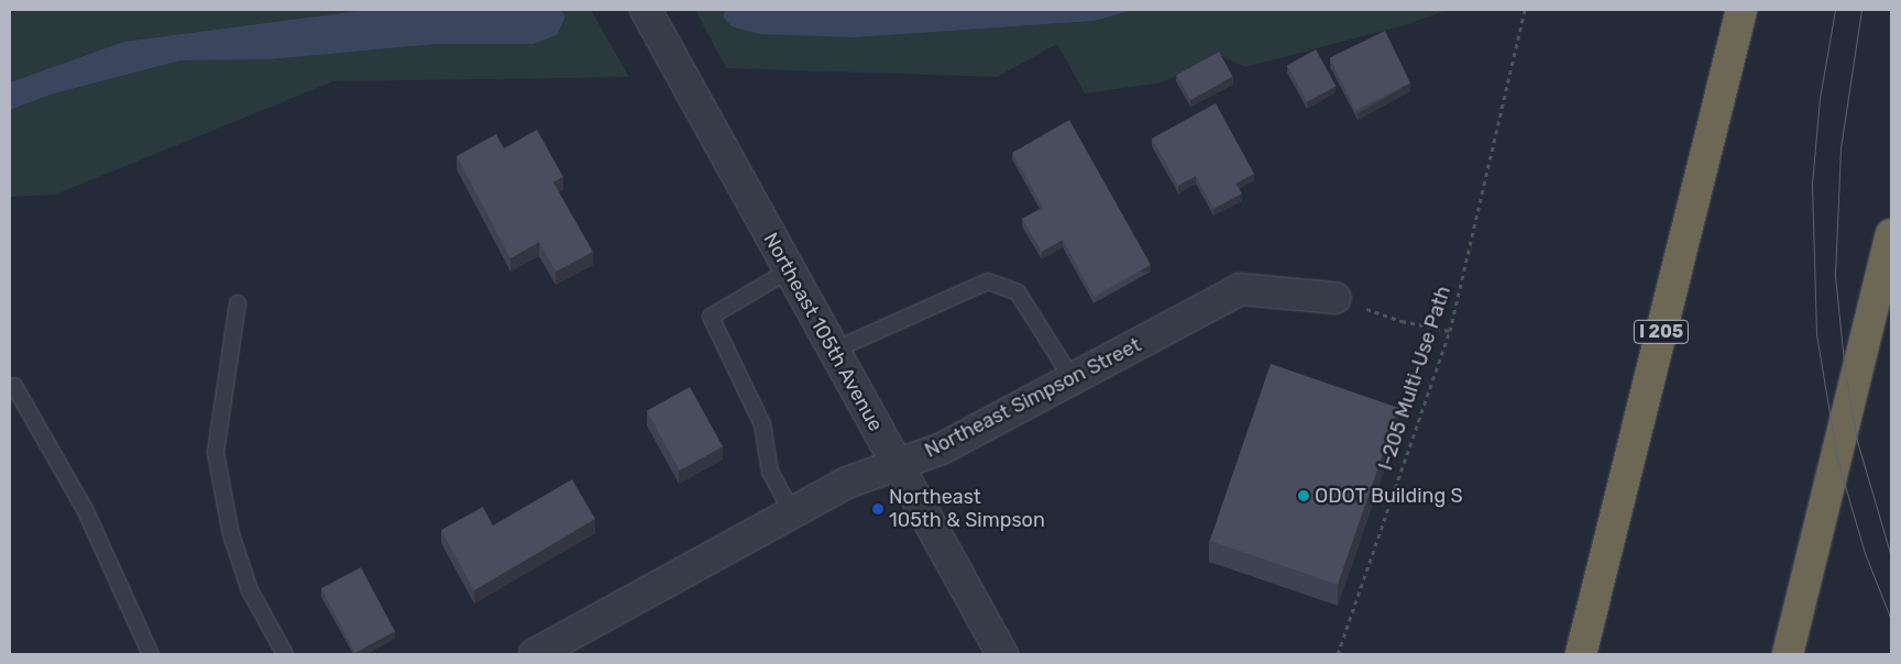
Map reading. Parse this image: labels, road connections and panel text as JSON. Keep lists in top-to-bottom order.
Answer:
{
  "streets": {
    "highway": ["I 205"],
    "street": ["Northeast 105th Avenue", "Northeast Simpson Street"],
    "path": ["I-205 Multi-Use Path"]
  },
  "crossings": [
    ["Northeast 105th Avenue", "Northeast Simpson Street"]
  ],
  "places": ["ODOT Building S", "Northeast 105th & Simpson"]
}
